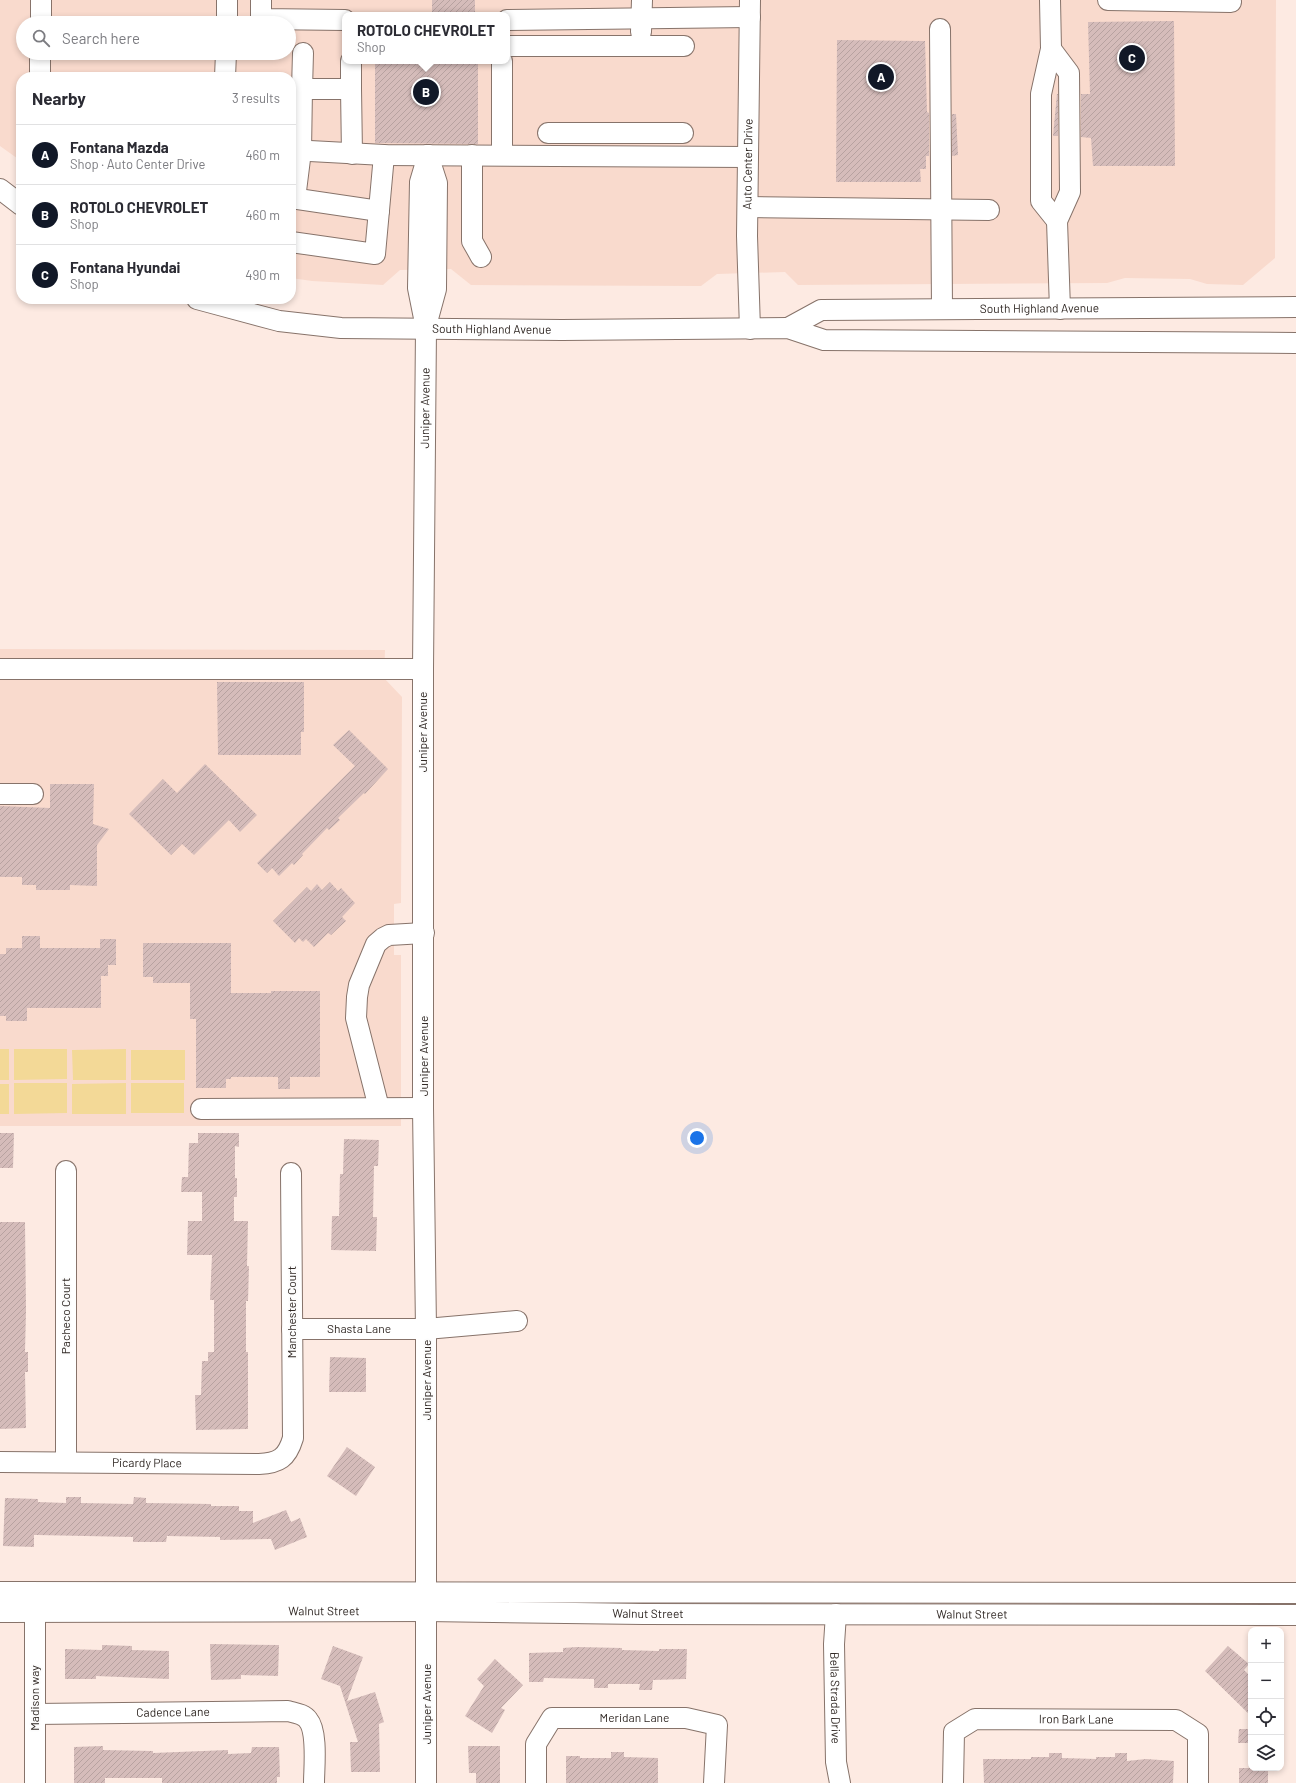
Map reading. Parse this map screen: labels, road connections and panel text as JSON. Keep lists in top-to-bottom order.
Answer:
{
  "streets": {
    "street": [
      "Auto Center Drive",
      "South Highland Avenue",
      "Juniper Avenue",
      "Manchester Court",
      "Pacheco Court",
      "Shasta Lane",
      "Picardy Place",
      "Walnut Street",
      "Madison way",
      "Bella Strada Drive",
      "Cadence Lane",
      "Meridan Lane",
      "Iron Bark Lane"
    ]
  },
  "crossings": [
    ["Auto Center Drive", "South Highland Avenue"],
    ["South Highland Avenue", "Juniper Avenue"],
    ["Juniper Avenue", "Shasta Lane"],
    ["Juniper Avenue", "Walnut Street"],
    ["Manchester Court", "Shasta Lane"],
    ["Manchester Court", "Picardy Place"],
    ["Pacheco Court", "Picardy Place"],
    ["Walnut Street", "Madison way"],
    ["Walnut Street", "Bella Strada Drive"],
    ["Madison way", "Cadence Lane"]
  ],
  "page": {
    "popup": ["ROTOLO CHEVROLET", "Shop"],
    "search": "Search here",
    "pins": ["C", "A", "B"],
    "heading": ["Nearby", "3 results"],
    "list": [
      {
        "mark": "A",
        "name": "Fontana Mazda",
        "note": "Shop · Auto Center Drive",
        "value": "460 m"
      },
      {
        "mark": "B",
        "name": "ROTOLO CHEVROLET",
        "note": "Shop",
        "value": "460 m"
      },
      {
        "mark": "C",
        "name": "Fontana Hyundai",
        "note": "Shop",
        "value": "490 m"
      }
    ],
    "map_buttons": ["+", "−"]
  }
}
